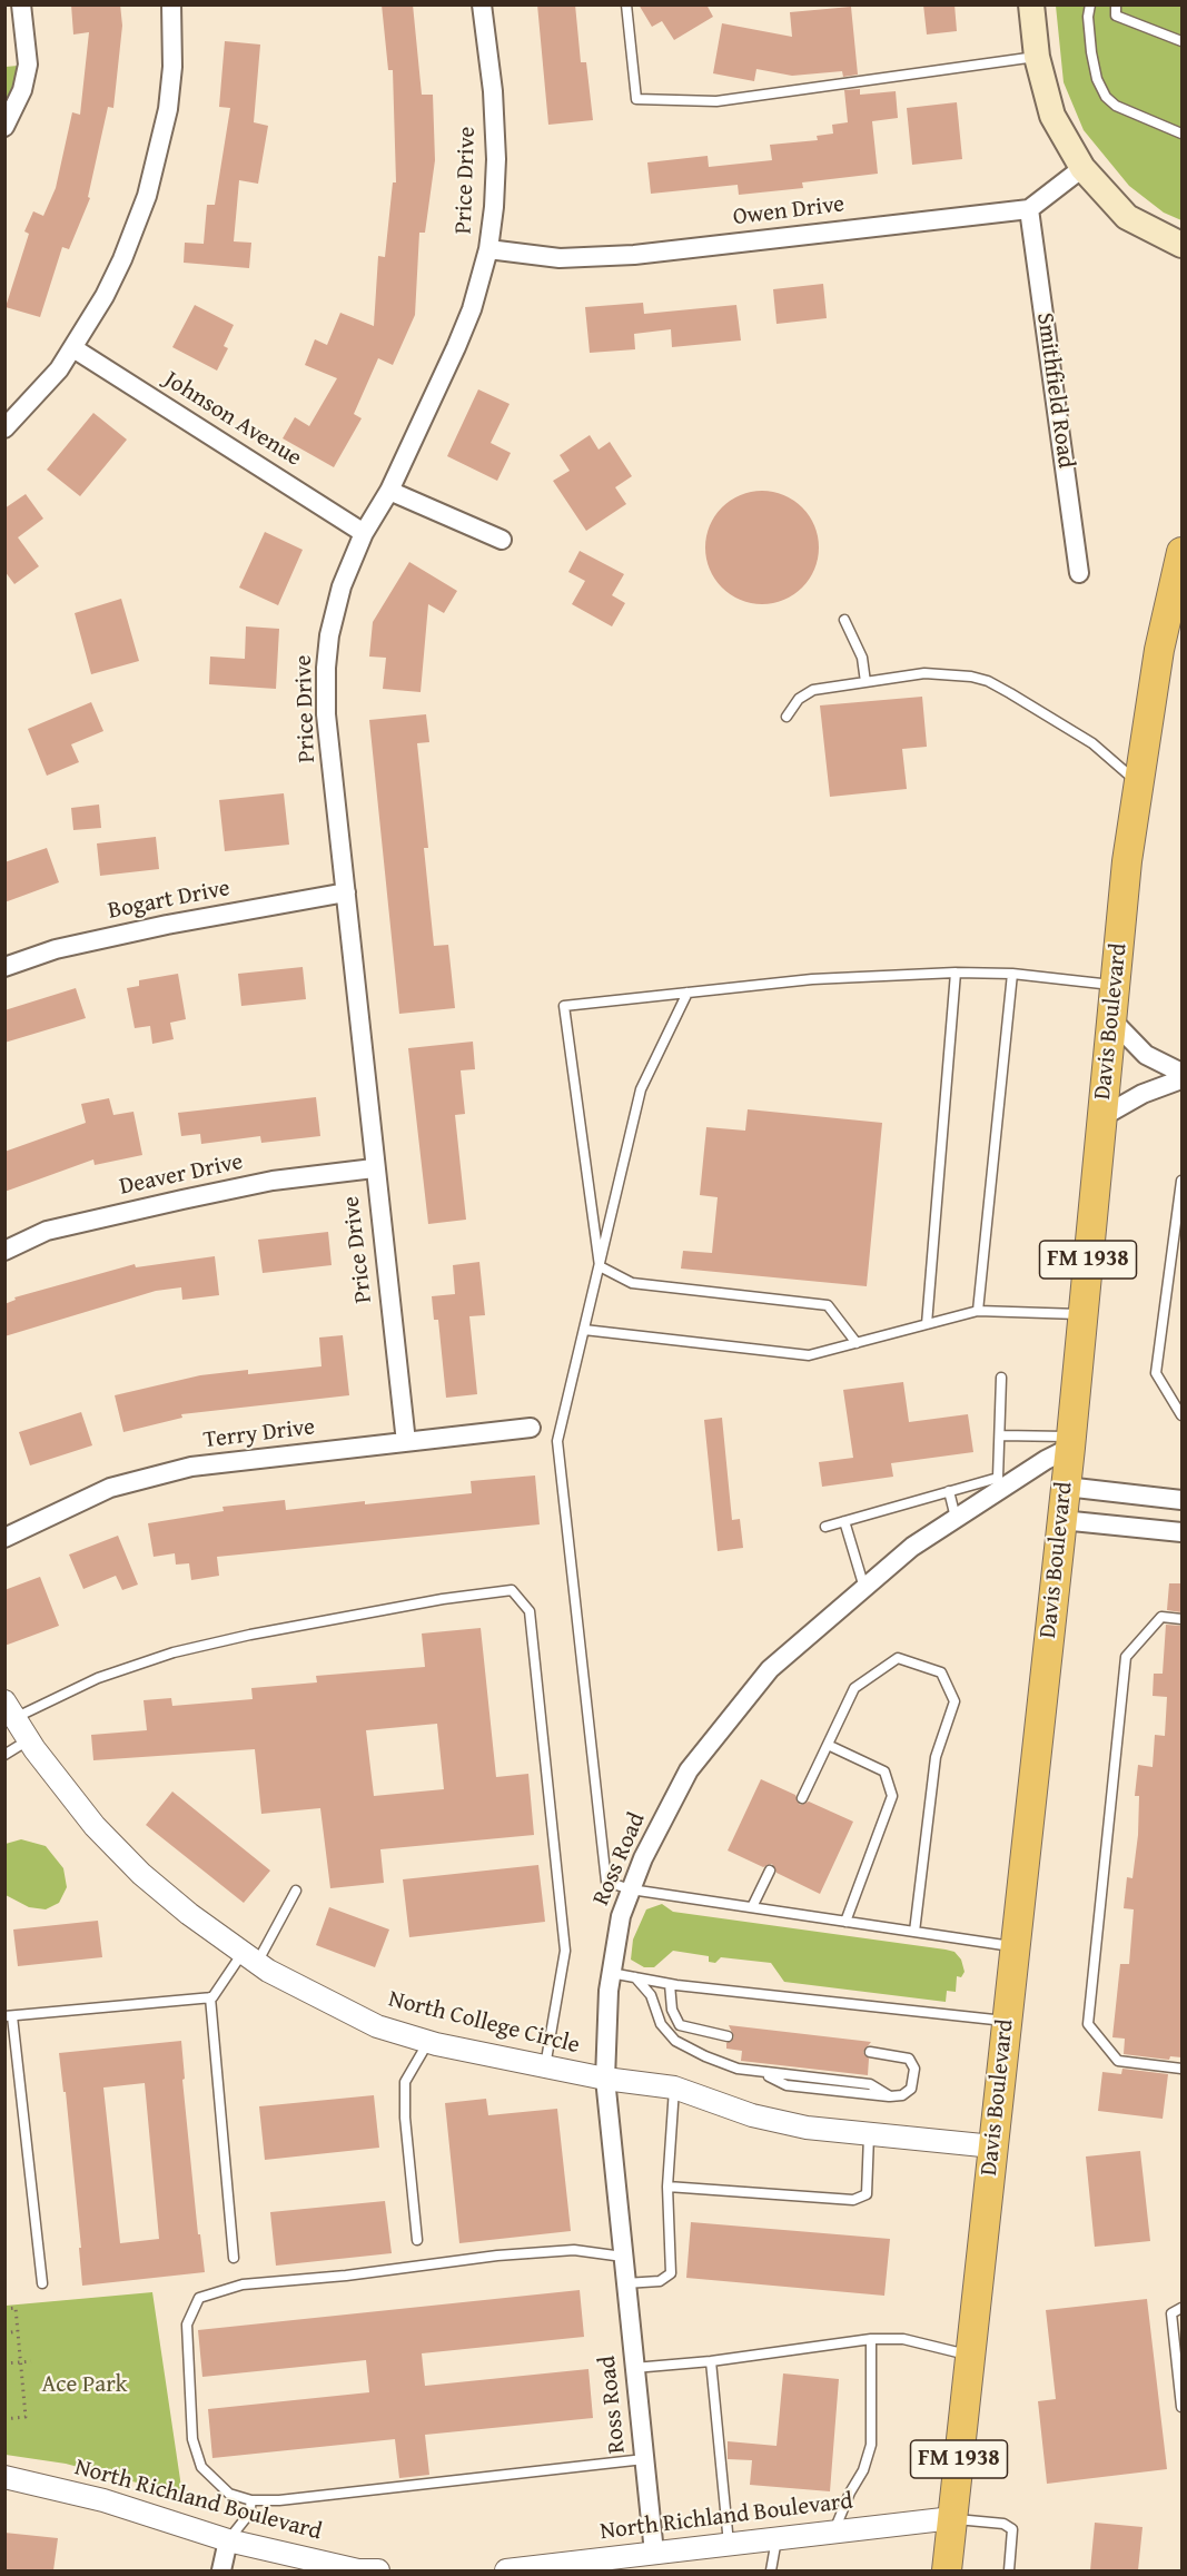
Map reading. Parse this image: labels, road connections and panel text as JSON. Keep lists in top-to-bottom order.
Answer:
{
  "streets": {
    "main road": ["Davis Boulevard", "FM 1938"],
    "street": [
      "Price Drive",
      "Owen Drive",
      "Smithfield Road",
      "Johnson Avenue",
      "Bogart Drive",
      "Deaver Drive",
      "Terry Drive",
      "Ross Road",
      "North College Circle",
      "North Richland Boulevard"
    ]
  },
  "crossings": [
    ["Price Drive", "Owen Drive"],
    ["Price Drive", "Johnson Avenue"],
    ["Price Drive", "Bogart Drive"],
    ["Price Drive", "Deaver Drive"],
    ["Price Drive", "Terry Drive"],
    ["Owen Drive", "Smithfield Road"],
    ["Davis Boulevard", "Ross Road"],
    ["Davis Boulevard", "North College Circle"],
    ["Davis Boulevard", "North Richland Boulevard"],
    ["Ross Road", "North College Circle"],
    ["Ross Road", "North Richland Boulevard"]
  ],
  "parks": ["Ace Park"]
}
